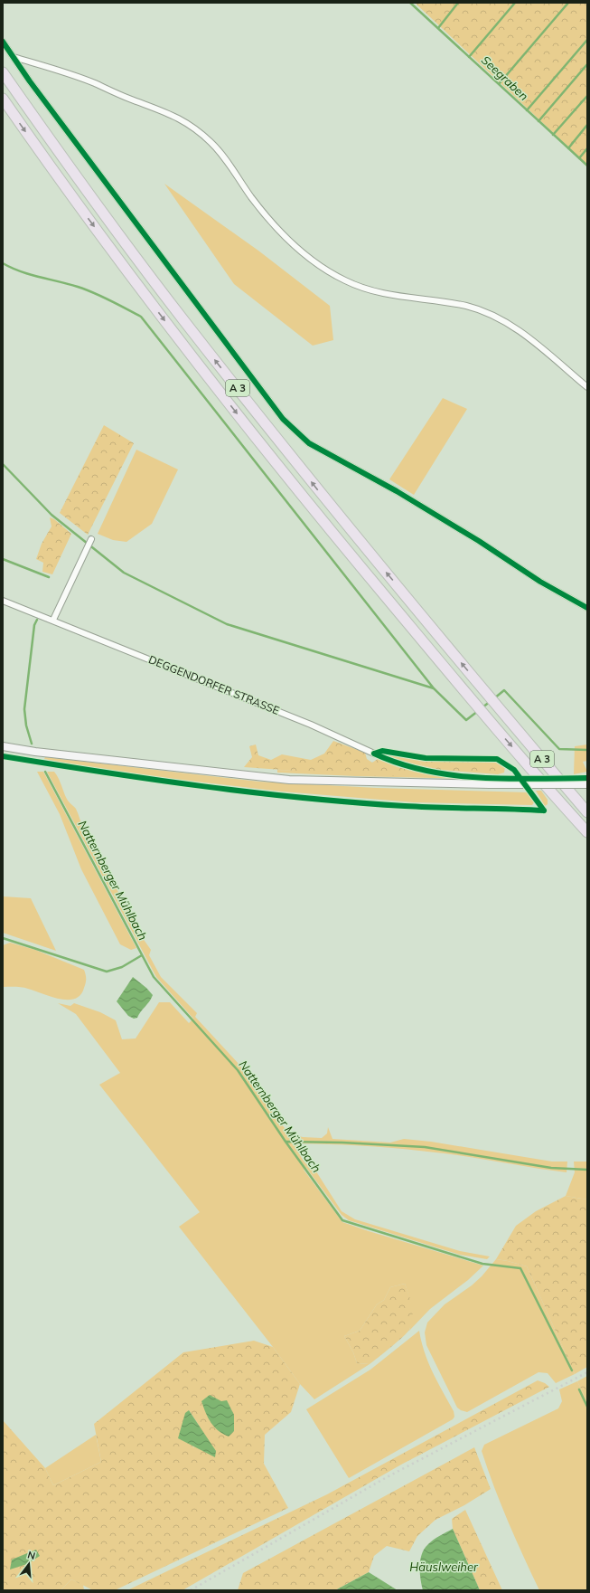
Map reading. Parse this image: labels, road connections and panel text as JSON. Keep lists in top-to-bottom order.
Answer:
{
  "streets": {
    "highway": ["A 3"],
    "street": ["DEGGENDORFER STRASSE"]
  },
  "water": ["Seegraben", "Natternberger Mühlbach", "Häuslweiher"],
  "north": "top"
}
